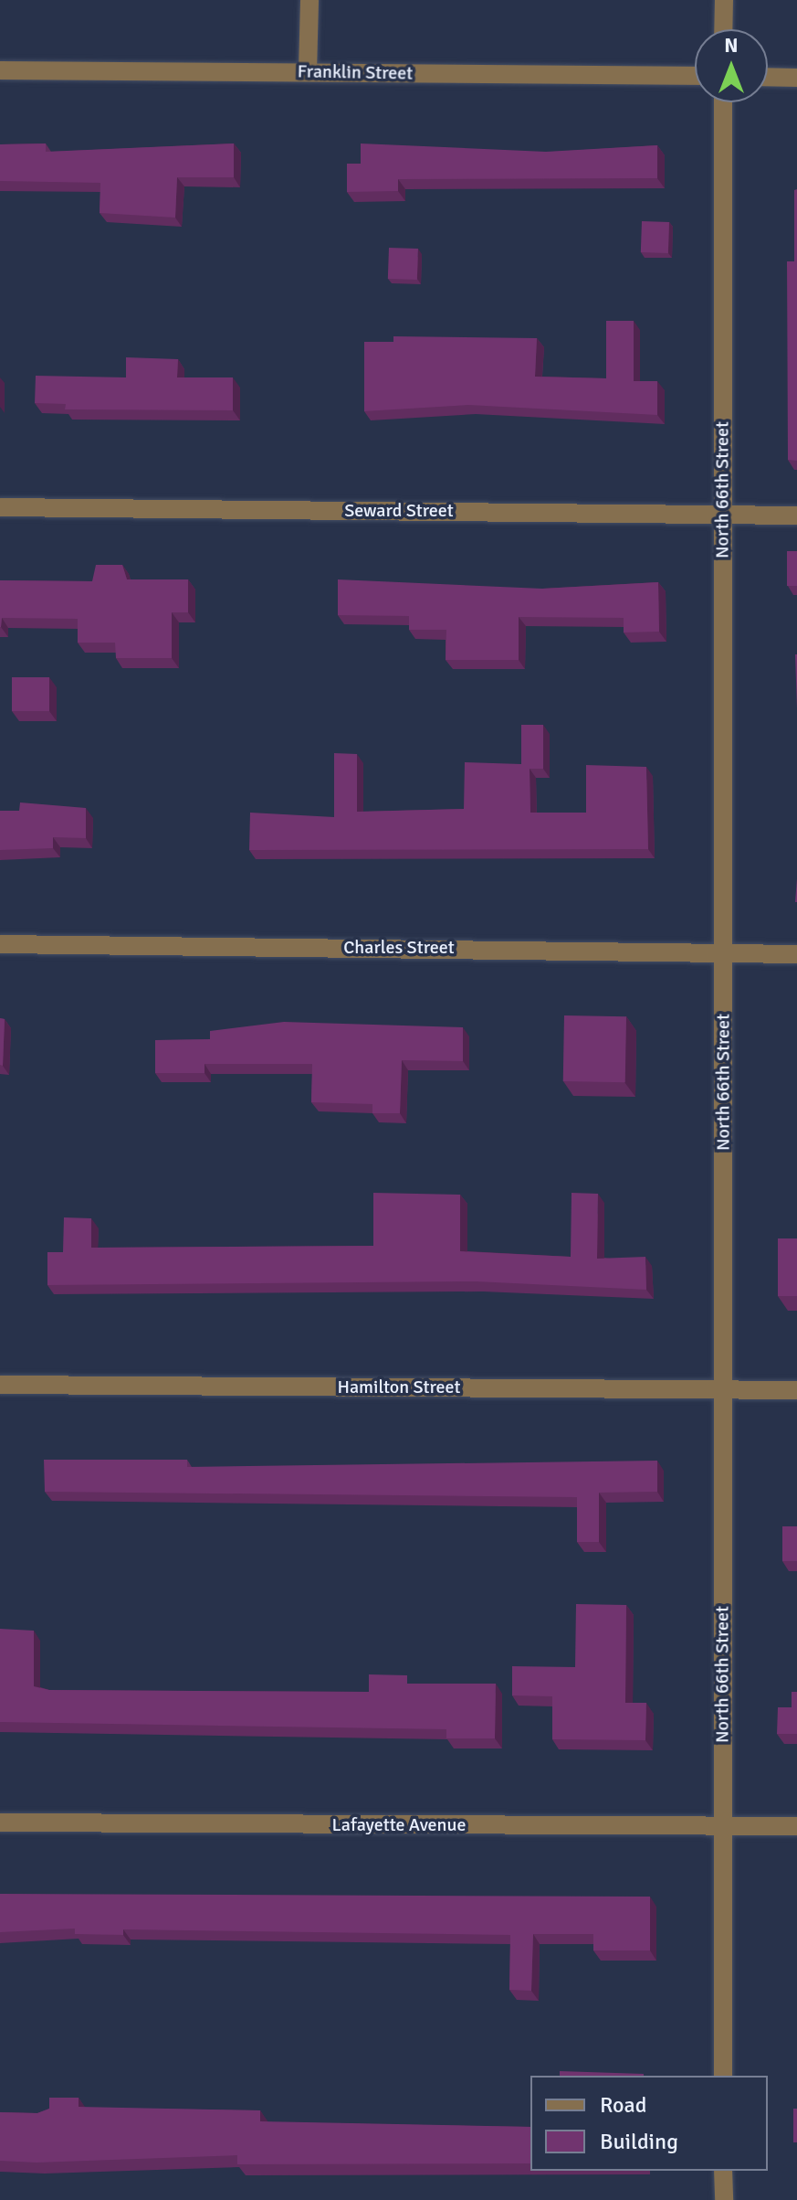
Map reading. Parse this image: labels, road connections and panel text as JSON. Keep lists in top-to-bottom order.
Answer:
{
  "streets": {
    "street": [
      "Franklin Street",
      "North 66th Street",
      "Seward Street",
      "Charles Street",
      "Hamilton Street",
      "Lafayette Avenue"
    ]
  },
  "crossings": [
    ["North 66th Street", "Seward Street"],
    ["North 66th Street", "Charles Street"],
    ["North 66th Street", "Hamilton Street"],
    ["North 66th Street", "Lafayette Avenue"]
  ],
  "legend": ["Road", "Building"],
  "north": "top"
}
